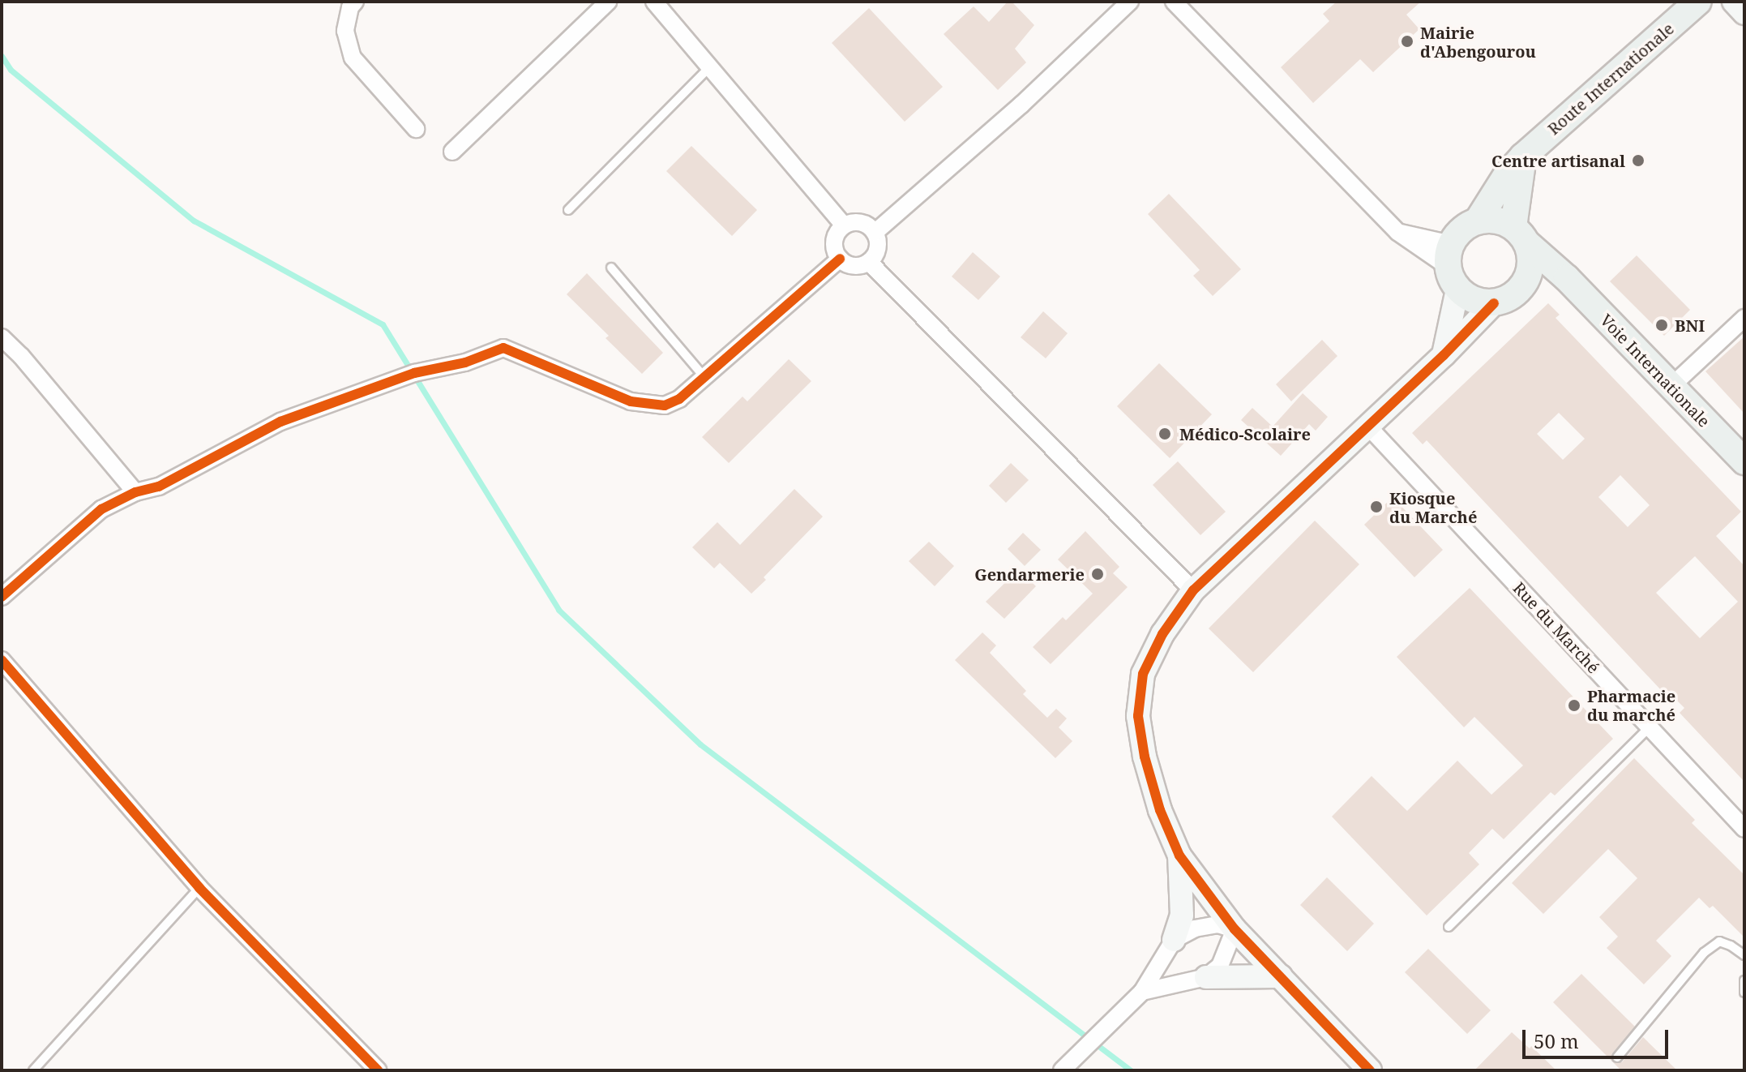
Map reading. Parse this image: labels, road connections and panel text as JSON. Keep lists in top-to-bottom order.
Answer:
{
  "streets": {
    "main road": ["Route Internationale", "Voie Internationale"],
    "street": ["Rue du Marché"]
  },
  "crossings": [
    ["Route Internationale", "Voie Internationale"]
  ],
  "places": [
    "Mairie d'Abengourou",
    "Centre artisanal",
    "BNI",
    "Médico-Scolaire",
    "Kiosque du Marché",
    "Gendarmerie",
    "Pharmacie du marché"
  ],
  "scale_bar": "50 m"
}
